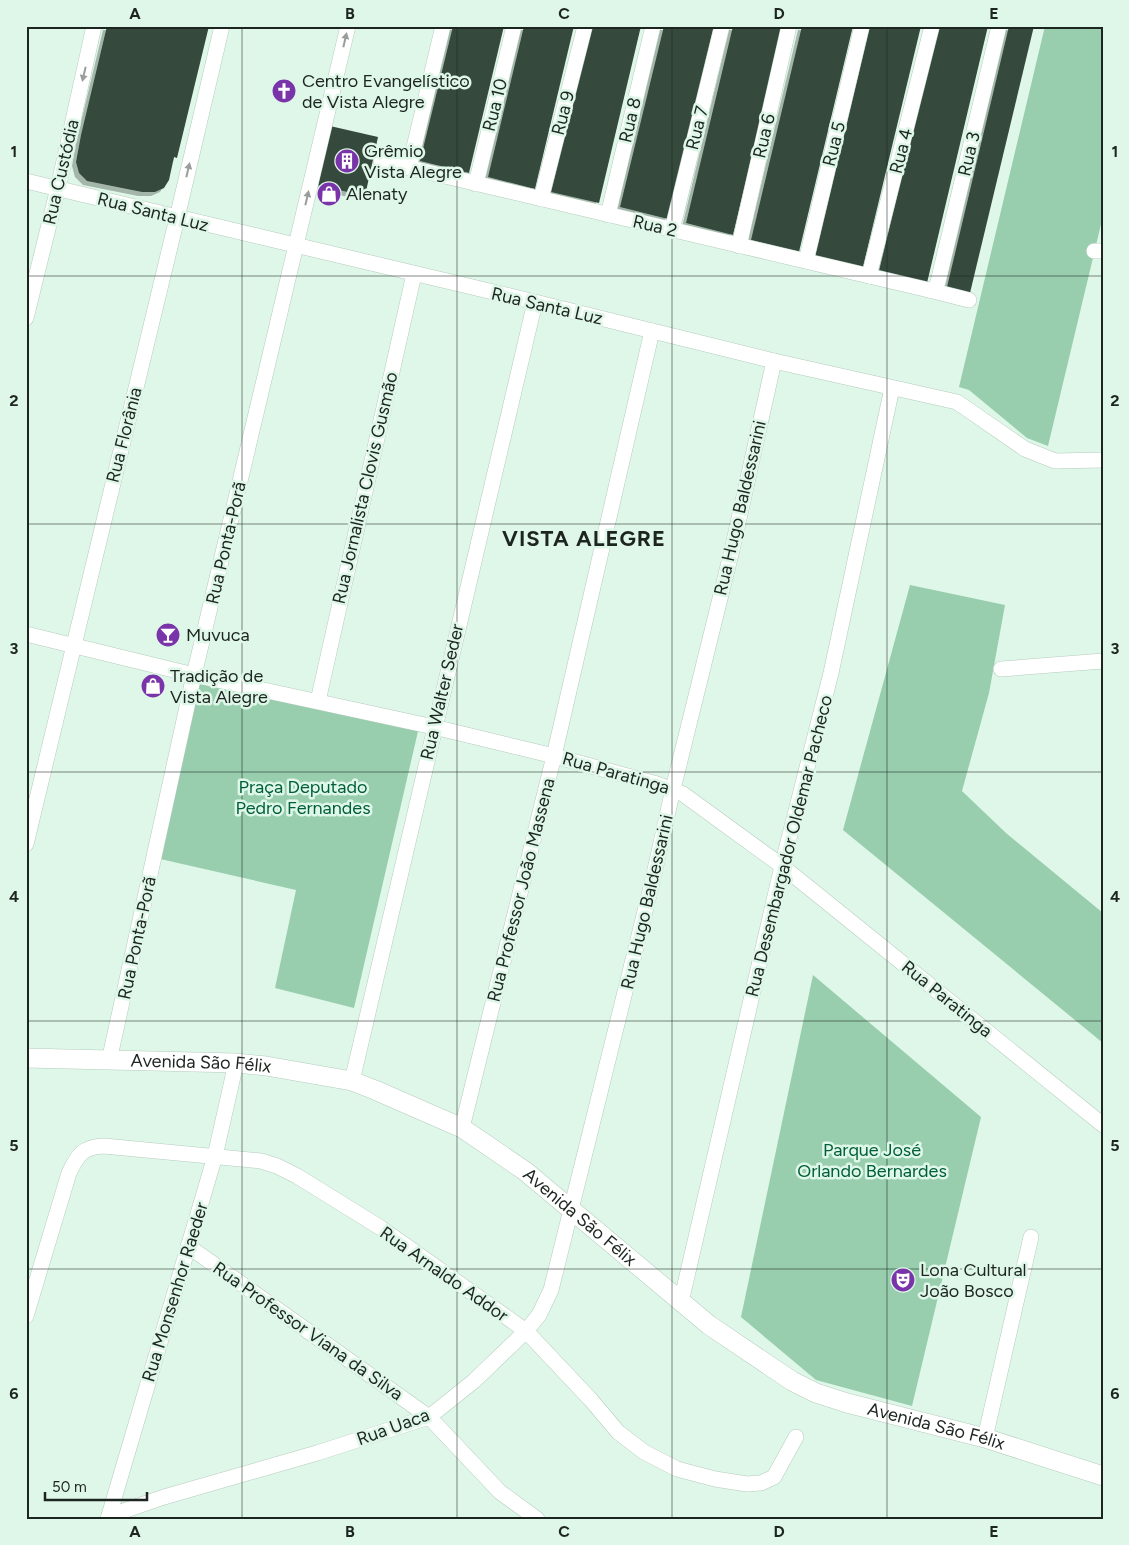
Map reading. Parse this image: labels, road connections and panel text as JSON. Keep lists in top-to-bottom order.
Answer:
{
  "streets": {
    "street": [
      "Rua 10",
      "Rua 9",
      "Rua 8",
      "Rua 7",
      "Rua 6",
      "Rua 5",
      "Rua 4",
      "Rua 3",
      "Rua Custódia",
      "Rua Santa Luz",
      "Rua 2",
      "Rua Florânia",
      "Rua Jornalista Clovis Gusmão",
      "Rua Hugo Baldessarini",
      "Rua Ponta-Porã",
      "Rua Walter Seder",
      "Rua Paratinga",
      "Rua Desembargador Oldemar Pacheco",
      "Rua Professor João Massena",
      "Avenida São Félix",
      "Rua Arnaldo Addor",
      "Rua Monsenhor Raeder",
      "Rua Professor Viana da Silva",
      "Rua Uaca"
    ]
  },
  "crossings": [
    ["Rua 10", "Rua 2"],
    ["Rua 9", "Rua 2"],
    ["Rua 8", "Rua 2"],
    ["Rua 7", "Rua 2"],
    ["Rua 6", "Rua 2"],
    ["Rua 5", "Rua 2"],
    ["Rua 4", "Rua 2"],
    ["Rua 3", "Rua 2"],
    ["Rua Custódia", "Rua Santa Luz"],
    ["Rua Santa Luz", "Rua Florânia"],
    ["Rua Santa Luz", "Rua Jornalista Clovis Gusmão"],
    ["Rua Santa Luz", "Rua Hugo Baldessarini"],
    ["Rua Santa Luz", "Rua Ponta-Porã"],
    ["Rua Santa Luz", "Rua Walter Seder"],
    ["Rua Santa Luz", "Rua Desembargador Oldemar Pacheco"],
    ["Rua Santa Luz", "Rua Professor João Massena"],
    ["Rua Florânia", "Rua Paratinga"],
    ["Rua Jornalista Clovis Gusmão", "Rua Paratinga"],
    ["Rua Hugo Baldessarini", "Rua Paratinga"],
    ["Rua Hugo Baldessarini", "Avenida São Félix"],
    ["Rua Hugo Baldessarini", "Rua Uaca"],
    ["Rua Ponta-Porã", "Rua Paratinga"],
    ["Rua Ponta-Porã", "Avenida São Félix"],
    ["Rua Walter Seder", "Rua Paratinga"],
    ["Rua Walter Seder", "Avenida São Félix"],
    ["Rua Paratinga", "Rua Desembargador Oldemar Pacheco"],
    ["Rua Paratinga", "Rua Professor João Massena"],
    ["Rua Desembargador Oldemar Pacheco", "Avenida São Félix"],
    ["Rua Professor João Massena", "Avenida São Félix"],
    ["Avenida São Félix", "Rua Monsenhor Raeder"],
    ["Avenida São Félix", "Rua Uaca"],
    ["Rua Arnaldo Addor", "Rua Monsenhor Raeder"],
    ["Rua Arnaldo Addor", "Rua Uaca"],
    ["Rua Monsenhor Raeder", "Rua Professor Viana da Silva"],
    ["Rua Monsenhor Raeder", "Rua Uaca"],
    ["Rua Professor Viana da Silva", "Rua Uaca"]
  ],
  "one_way": ["Rua Custódia"],
  "districts": ["VISTA ALEGRE"],
  "parks": ["Praça Deputado Pedro Fernandes", "Parque José Orlando Bernardes"],
  "places": {
    "church": ["Centro Evangelístico de Vista Alegre"],
    "building": ["Grêmio Vista Alegre"],
    "shop": ["Alenaty", "Tradição de Vista Alegre"],
    "bar": ["Muvuca"],
    "theatre": ["Lona Cultural João Bosco"]
  },
  "scale_bar": "50 m",
  "grid": {
    "columns": [
      "A",
      "B",
      "C",
      "D",
      "E"
    ],
    "rows": [
      "1",
      "2",
      "3",
      "4",
      "5",
      "6"
    ]
  }
}
